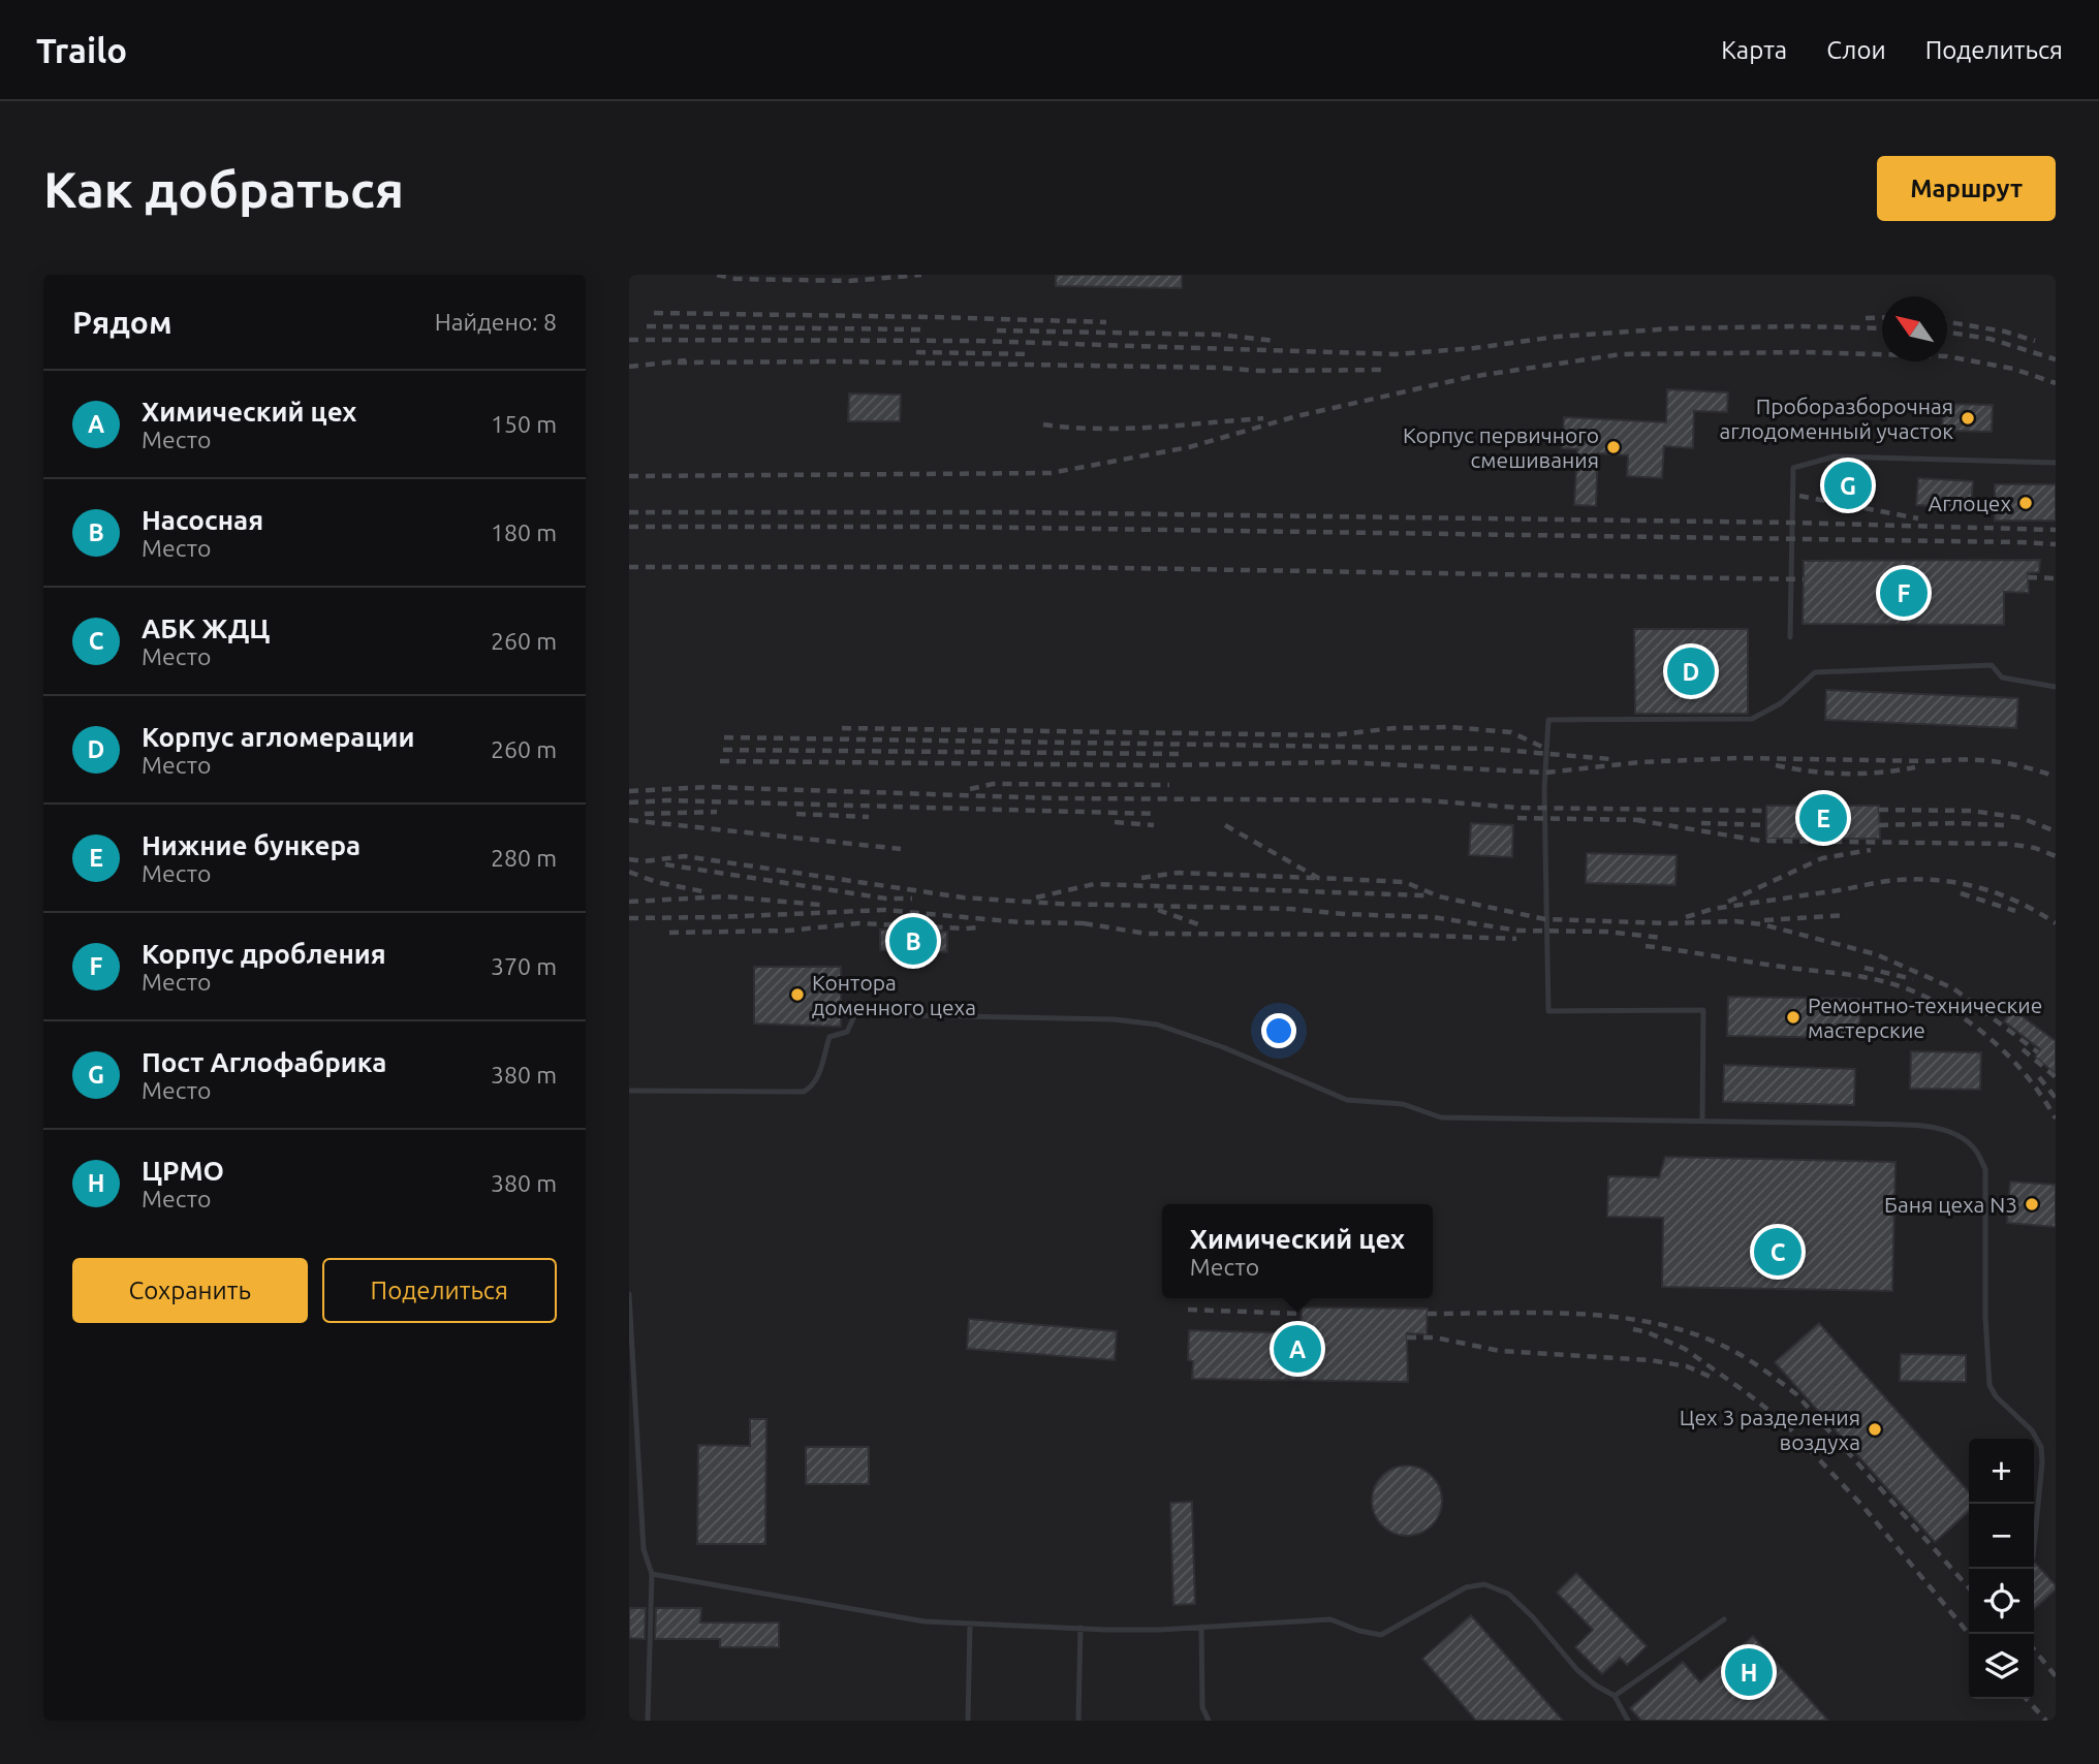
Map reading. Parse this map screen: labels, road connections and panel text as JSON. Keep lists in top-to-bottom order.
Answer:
{
  "places": [
    "Проборазборочная аглодоменный участок",
    "Корпус первичного смешивания",
    "Аглоцех",
    "Контора доменного цеха",
    "Ремонтно-технические мастерские",
    "Баня цеха N3",
    "Цех 3 разделения воздуха"
  ],
  "north": "top left",
  "page": {
    "header": "Trailo",
    "nav": ["Карта", "Слои", "Поделиться"],
    "buttons": [
      "Маршрут",
      ["Сохранить", "Поделиться"]
    ],
    "title": "Как добраться",
    "heading": ["Рядом", "Найдено: 8"],
    "list": [
      {
        "mark": "A",
        "name": "Химический цех",
        "note": "Место",
        "value": "150 m"
      },
      {
        "mark": "B",
        "name": "Насосная",
        "note": "Место",
        "value": "180 m"
      },
      {
        "mark": "C",
        "name": "АБК ЖДЦ",
        "note": "Место",
        "value": "260 m"
      },
      {
        "mark": "D",
        "name": "Корпус агломерации",
        "note": "Место",
        "value": "260 m"
      },
      {
        "mark": "E",
        "name": "Нижние бункера",
        "note": "Место",
        "value": "280 m"
      },
      {
        "mark": "F",
        "name": "Корпус дробления",
        "note": "Место",
        "value": "370 m"
      },
      {
        "mark": "G",
        "name": "Пост Аглофабрика",
        "note": "Место",
        "value": "380 m"
      },
      {
        "mark": "H",
        "name": "ЦРМО",
        "note": "Место",
        "value": "380 m"
      }
    ],
    "pins": [
      "G",
      "F",
      "D",
      "E",
      "B",
      "C",
      "A",
      "H"
    ],
    "popup": ["Химический цех", "Место"],
    "map_buttons": ["+", "−"]
  }
}
